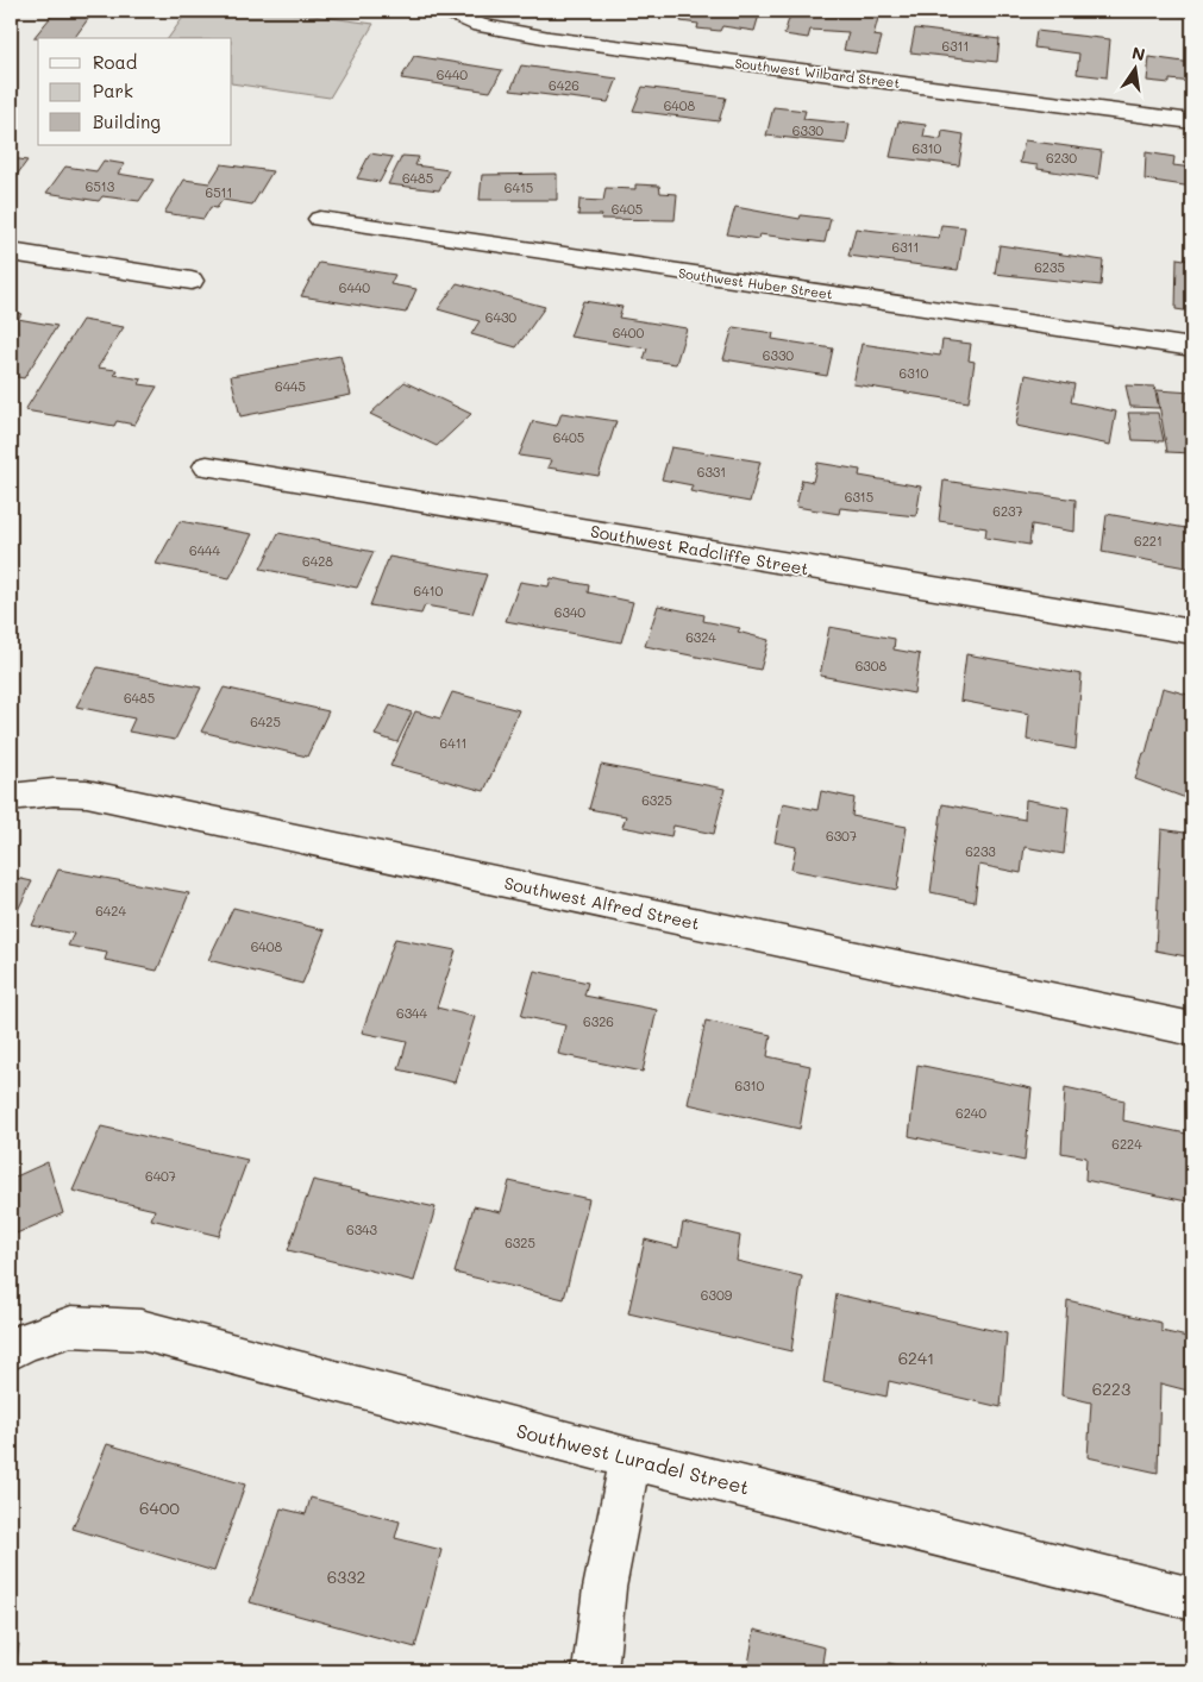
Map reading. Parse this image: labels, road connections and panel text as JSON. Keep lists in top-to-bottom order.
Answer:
{
  "streets": {
    "street": [
      "Southwest Wilbard Street",
      "Southwest Huber Street",
      "Southwest Radcliffe Street",
      "Southwest Alfred Street",
      "Southwest Luradel Street"
    ]
  },
  "house_numbers": [
    "6311",
    "6440",
    "6426",
    "6408",
    "6330",
    "6310",
    "6230",
    "6485",
    "6513",
    "6415",
    "6511",
    "6405",
    "6311",
    "6235",
    "6440",
    "6430",
    "6400",
    "6330",
    "6310",
    "6445",
    "6405",
    "6331",
    "6315",
    "6237",
    "6221",
    "6444",
    "6428",
    "6410",
    "6340",
    "6324",
    "6308",
    "6485",
    "6425",
    "6411",
    "6325",
    "6307",
    "6233",
    "6424",
    "6408",
    "6344",
    "6326",
    "6310",
    "6240",
    "6224",
    "6407",
    "6343",
    "6325",
    "6309",
    "6241",
    "6223",
    "6400",
    "6332"
  ],
  "legend": ["Road", "Park", "Building"],
  "north": "top"
}
